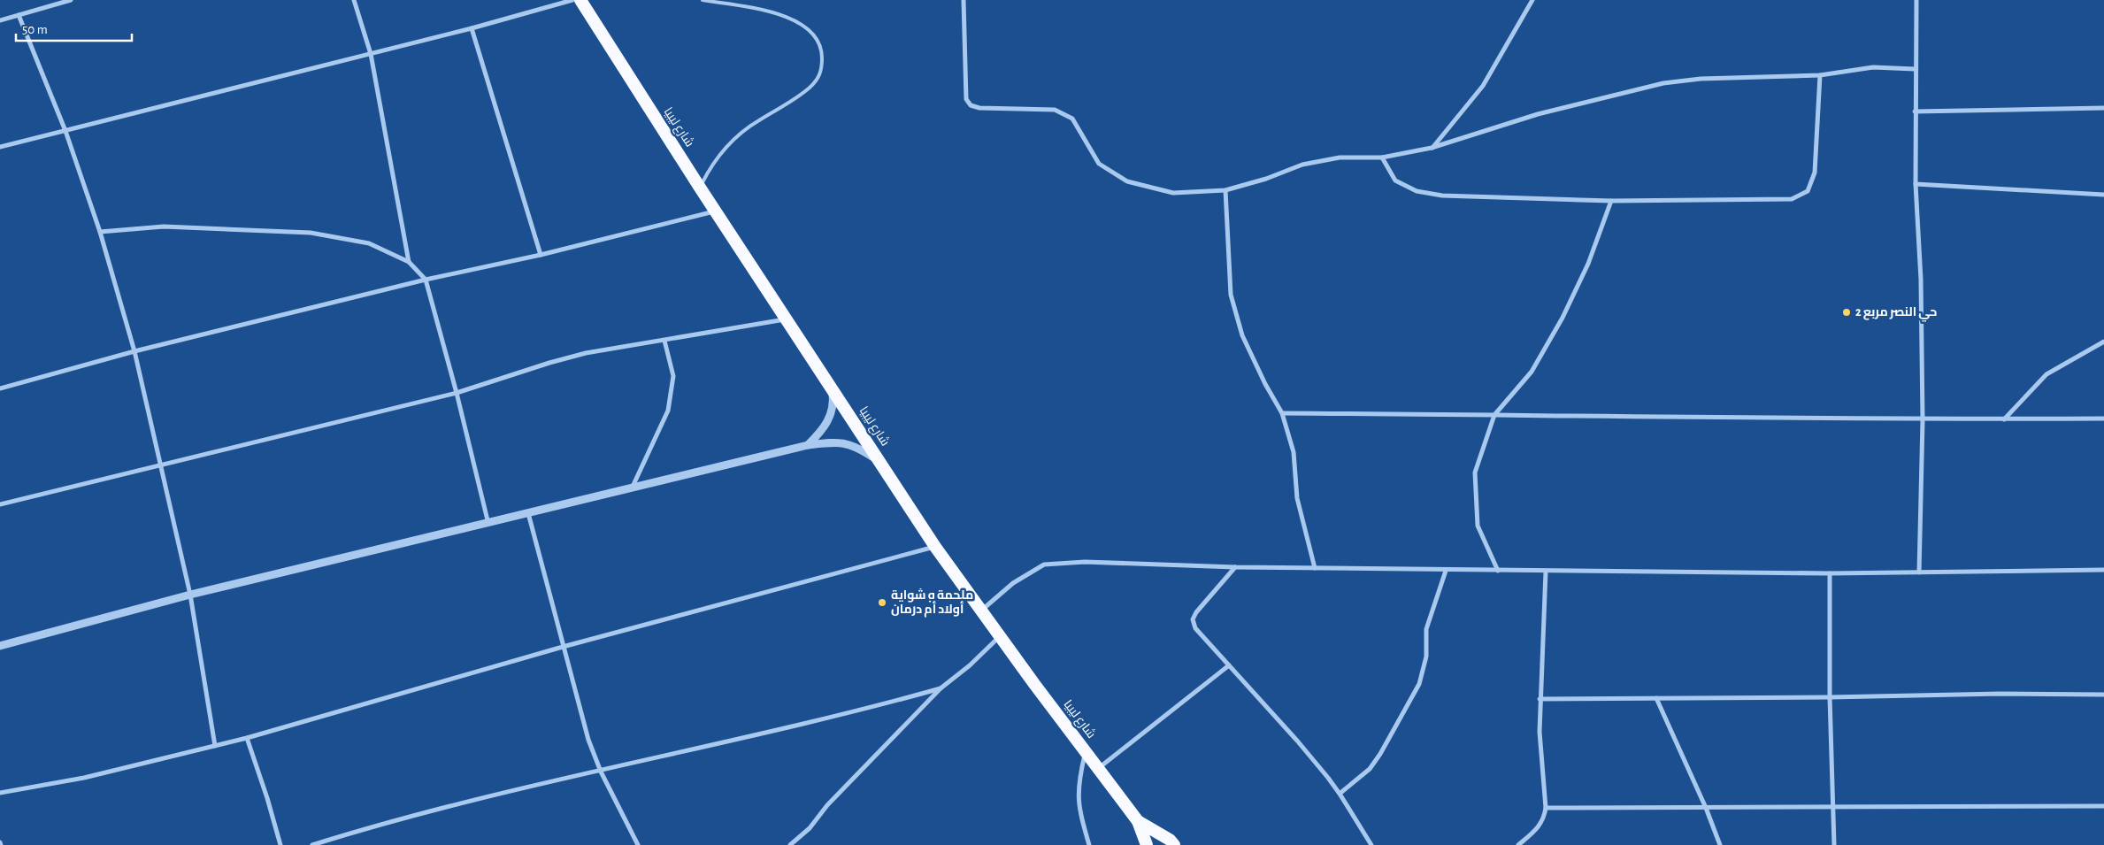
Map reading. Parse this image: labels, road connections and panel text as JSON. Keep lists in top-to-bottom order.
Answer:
{
  "streets": {
    "highway": ["شارع ليبيا"]
  },
  "places": ["حي النصر مربع 2", "ملحمة و شواية أولاد أم درمان"],
  "scale_bar": "50 m"
}
